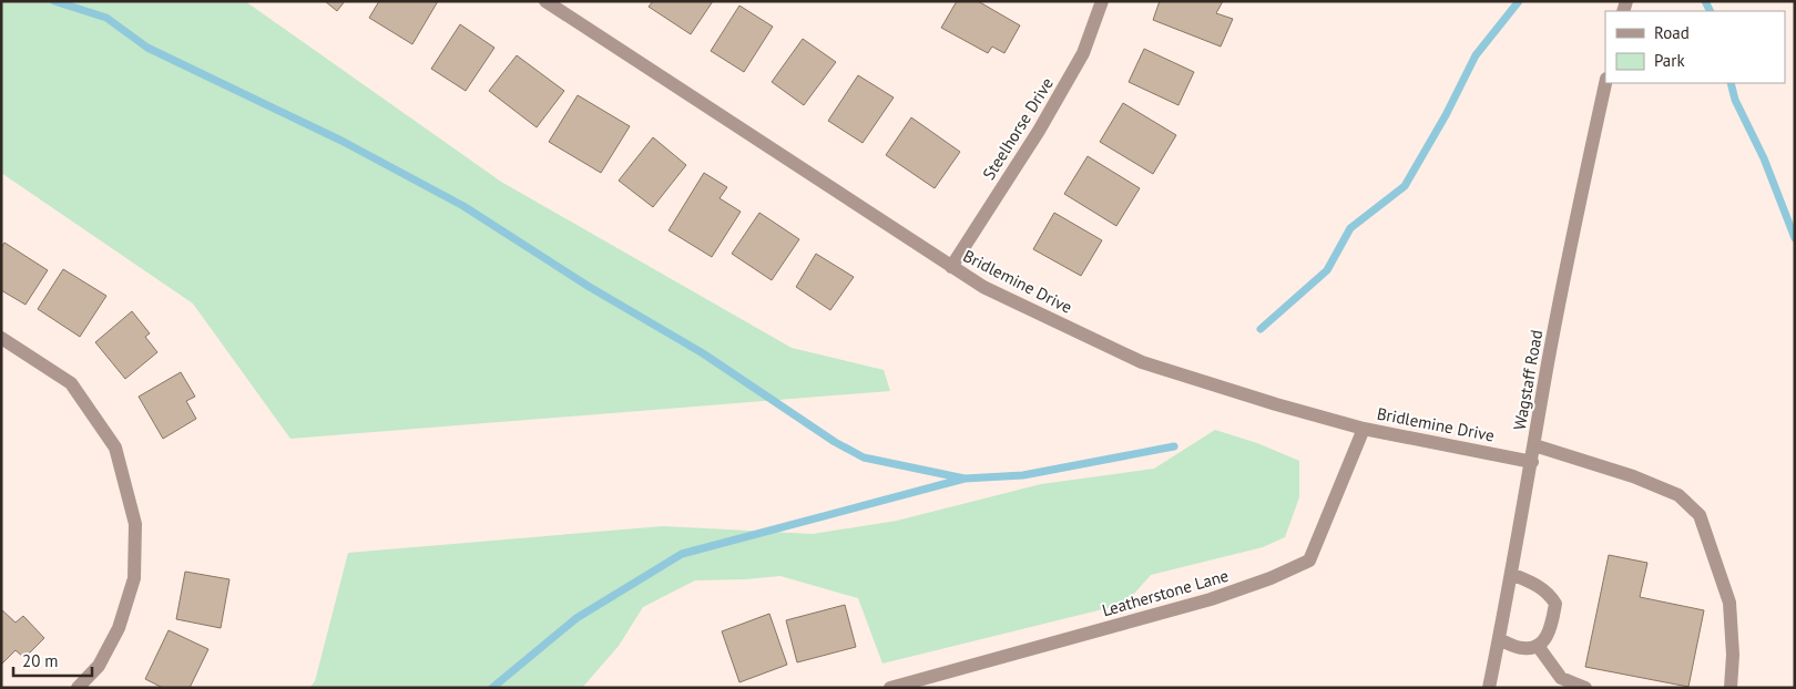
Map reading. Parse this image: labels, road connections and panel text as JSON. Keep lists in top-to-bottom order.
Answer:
{
  "streets": {
    "street": [
      "Steelhorse Drive",
      "Bridlemine Drive",
      "Wagstaff Road",
      "Leatherstone Lane"
    ]
  },
  "crossings": [
    ["Steelhorse Drive", "Bridlemine Drive"],
    ["Bridlemine Drive", "Wagstaff Road"],
    ["Bridlemine Drive", "Leatherstone Lane"]
  ],
  "legend": ["Road", "Park"],
  "scale_bar": "20 m"
}
